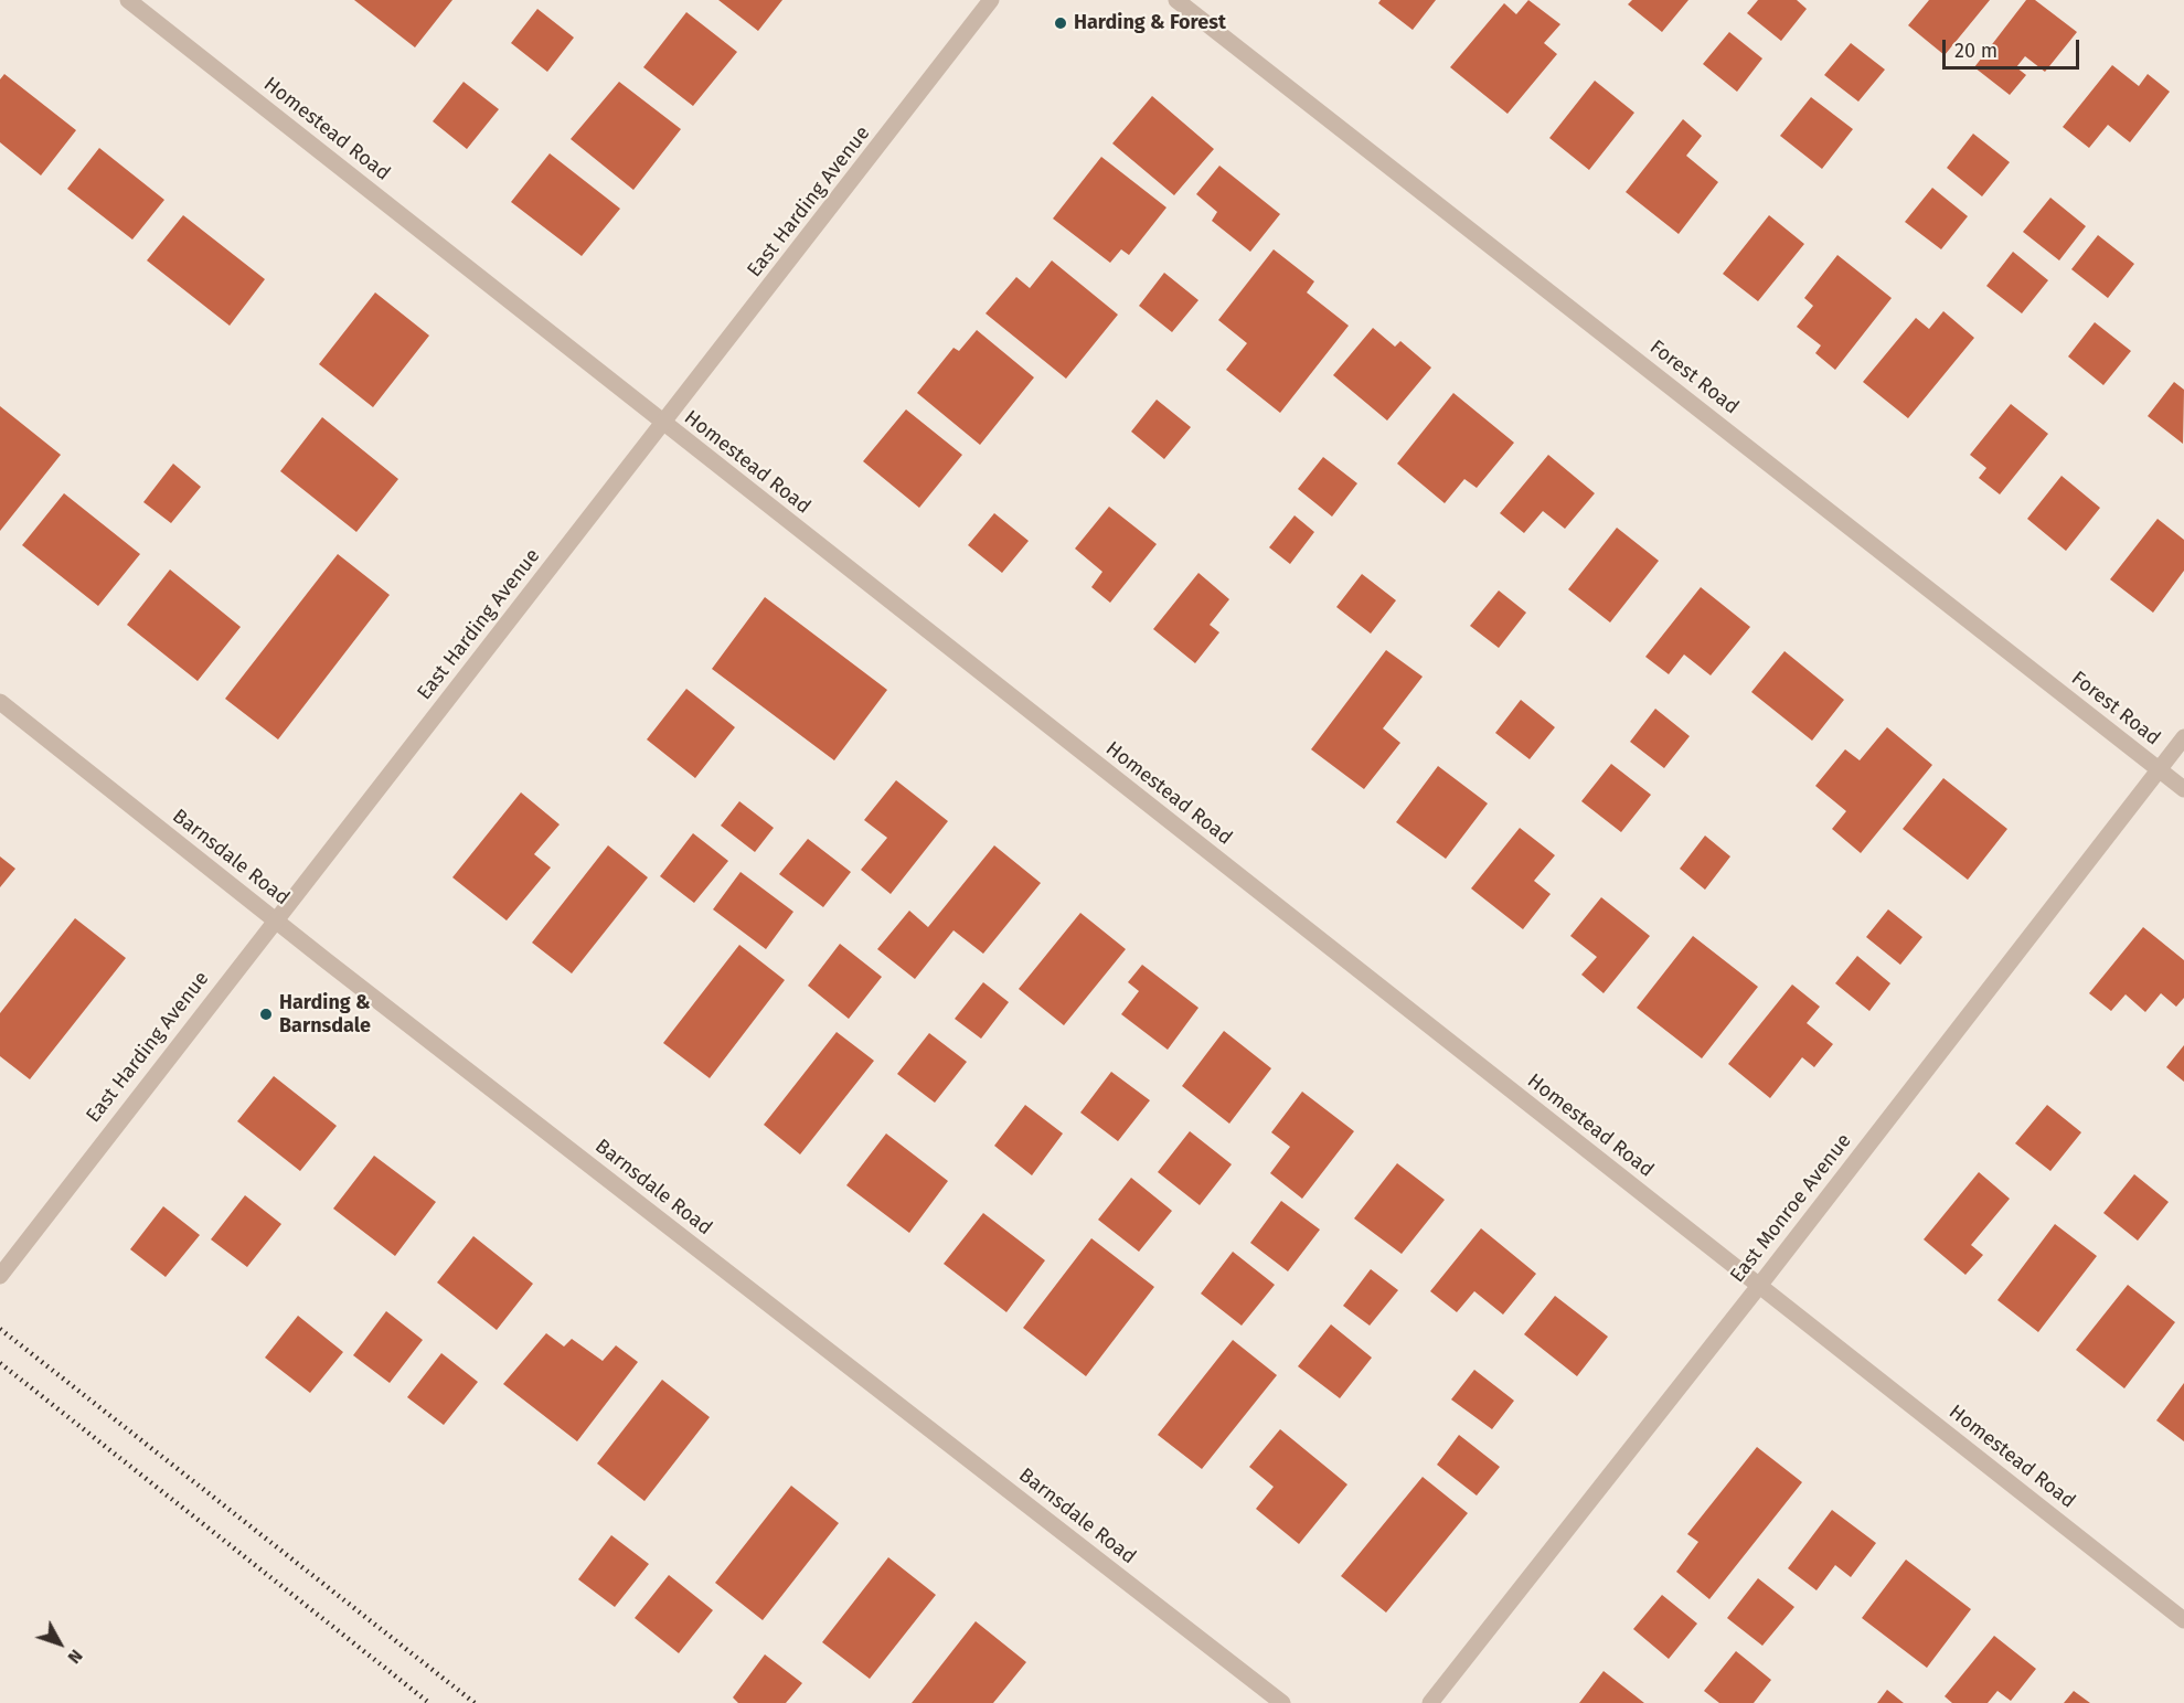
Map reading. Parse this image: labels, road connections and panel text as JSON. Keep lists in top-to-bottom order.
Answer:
{
  "streets": {
    "street": [
      "Homestead Road",
      "East Harding Avenue",
      "Forest Road",
      "Barnsdale Road",
      "East Monroe Avenue"
    ]
  },
  "crossings": [
    ["Homestead Road", "East Harding Avenue"],
    ["Homestead Road", "East Monroe Avenue"],
    ["East Harding Avenue", "Barnsdale Road"],
    ["Forest Road", "East Monroe Avenue"]
  ],
  "places": ["Harding & Forest", "Harding & Barnsdale"],
  "scale_bar": "20 m",
  "north": "bottom right"
}
